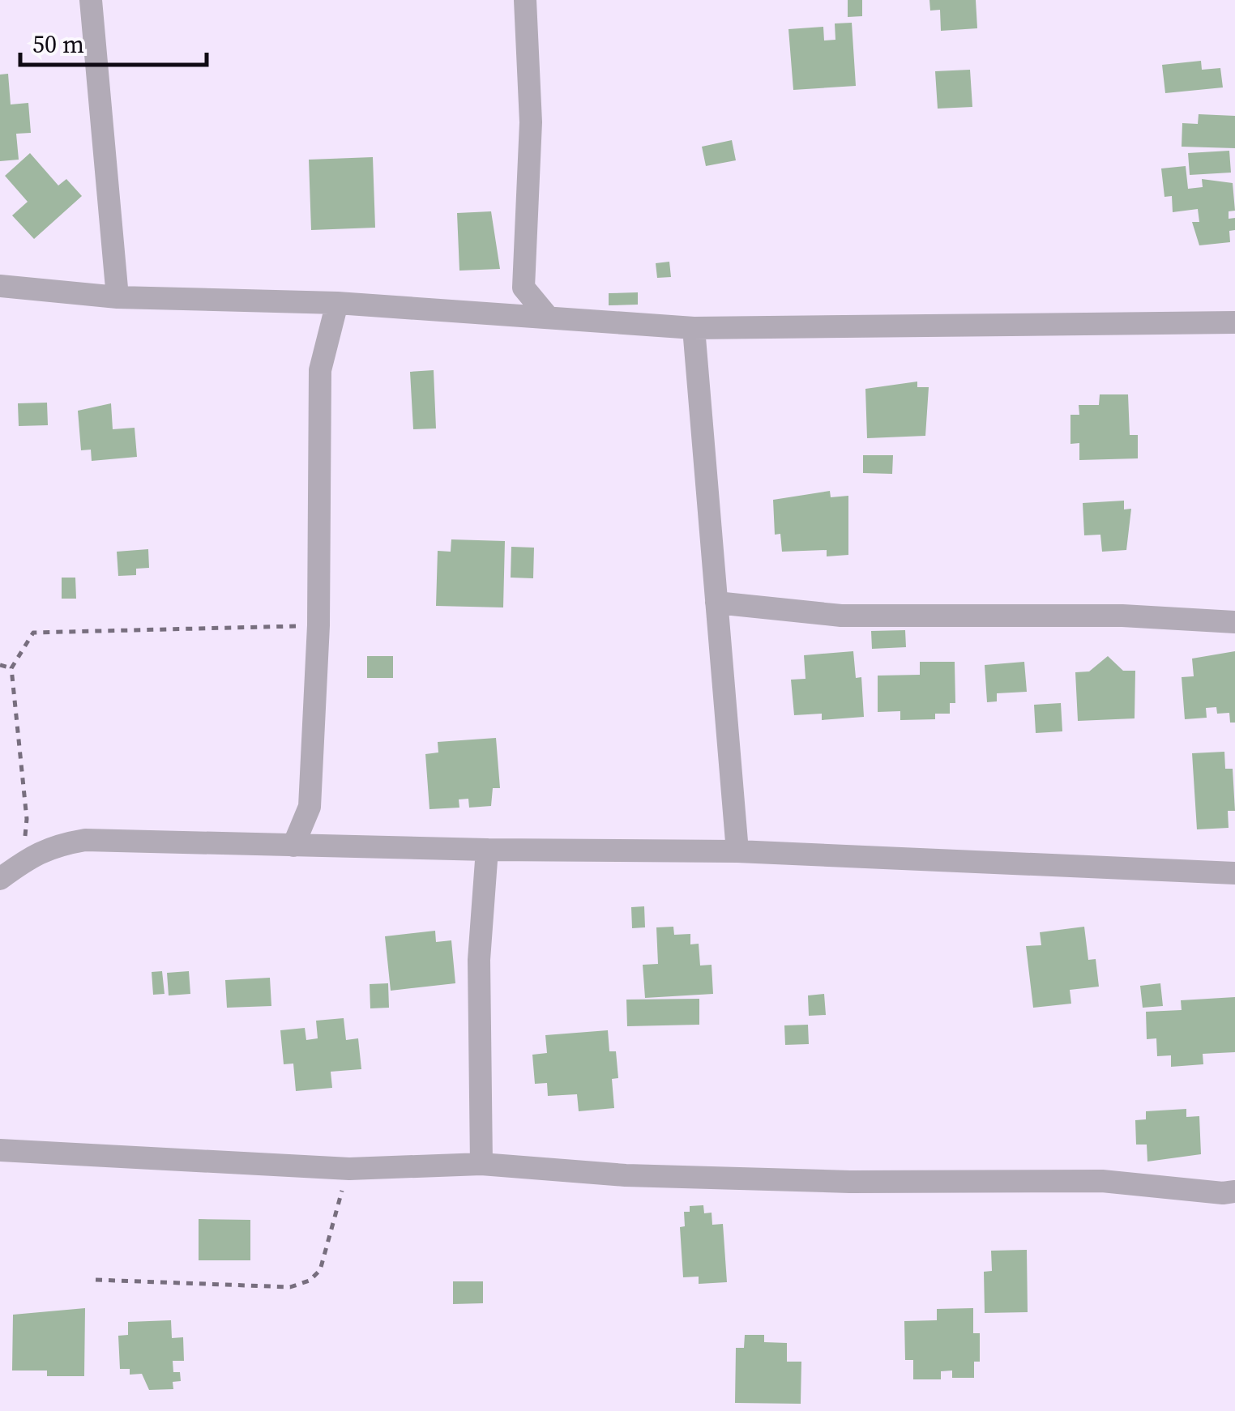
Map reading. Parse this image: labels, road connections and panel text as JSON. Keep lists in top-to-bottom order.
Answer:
{
  "scale_bar": "50 m"
}
